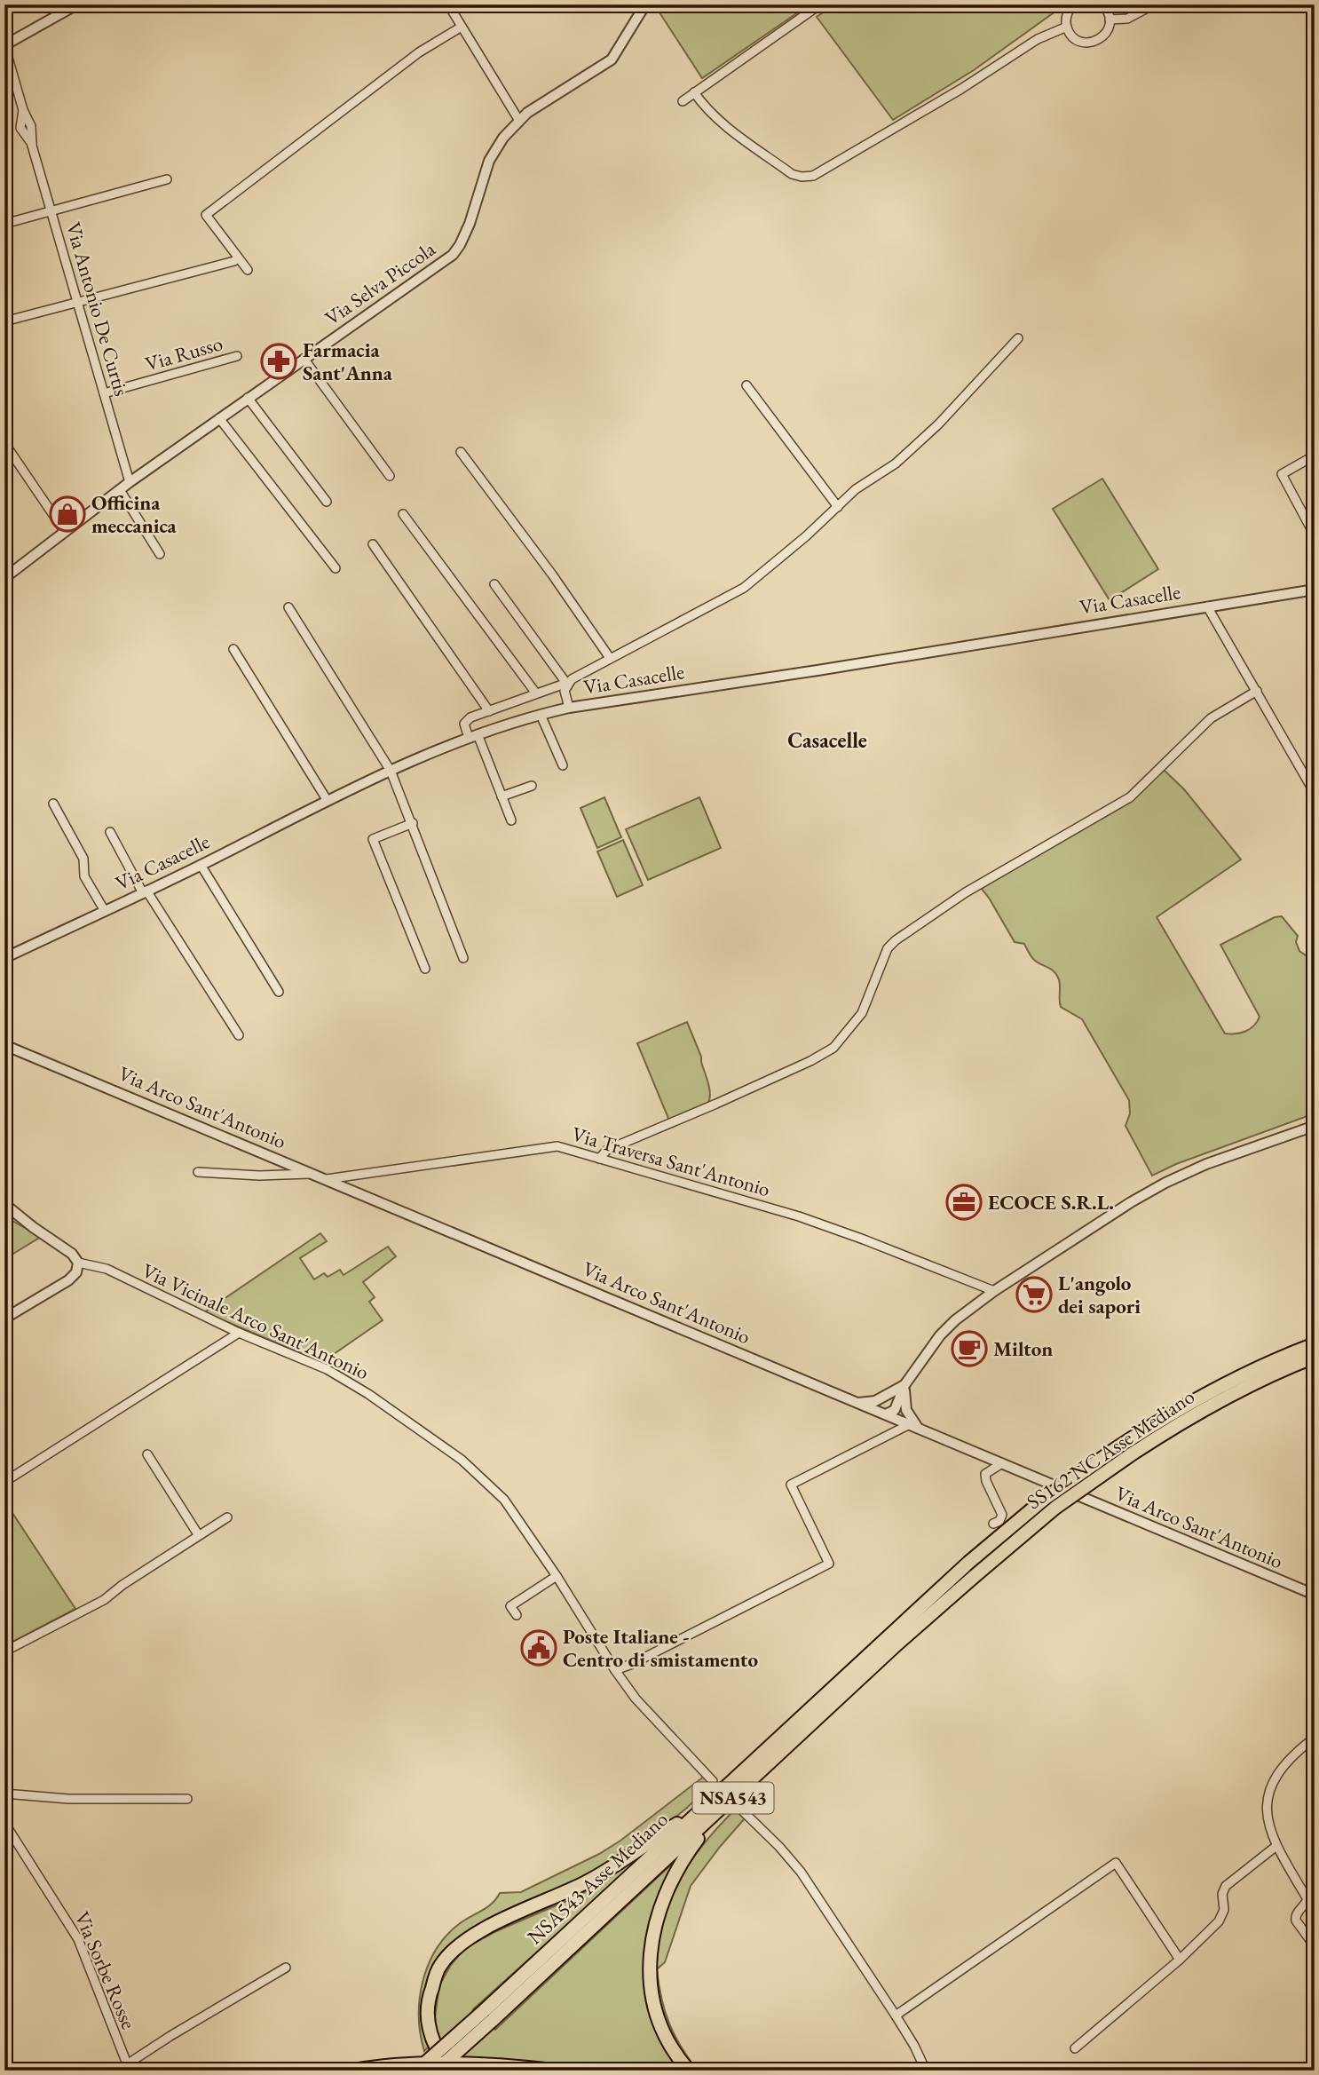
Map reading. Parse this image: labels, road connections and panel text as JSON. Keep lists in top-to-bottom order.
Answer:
{
  "streets": {
    "highway": ["SS162 NC Asse Mediano", "NSA543", "NSA543 Asse Mediano"],
    "street": [
      "Via Selva Piccola",
      "Via Antonio De Curtis",
      "Via Russo",
      "Via Casacelle",
      "Via Arco Sant'Antonio",
      "Via Traversa Sant'Antonio",
      "Via Vicinale Arco Sant'Antonio",
      "Via Sorbe Rosse"
    ]
  },
  "crossings": [
    ["Via Selva Piccola", "Via Antonio De Curtis"],
    ["Via Antonio De Curtis", "Via Russo"],
    ["Via Arco Sant'Antonio", "Via Traversa Sant'Antonio"],
    ["SS162 NC Asse Mediano", "NSA543 Asse Mediano"],
    ["NSA543", "NSA543 Asse Mediano"]
  ],
  "districts": ["Casacelle"],
  "places": {
    "pharmacy": ["Farmacia Sant'Anna"],
    "shop": ["Officina meccanica"],
    "office": ["ECOCE S.R.L."],
    "supermarket": ["L'angolo dei sapori"],
    "cafe": ["Milton"],
    "public building": ["Poste Italiane - Centro di smistamento"]
  }
}
